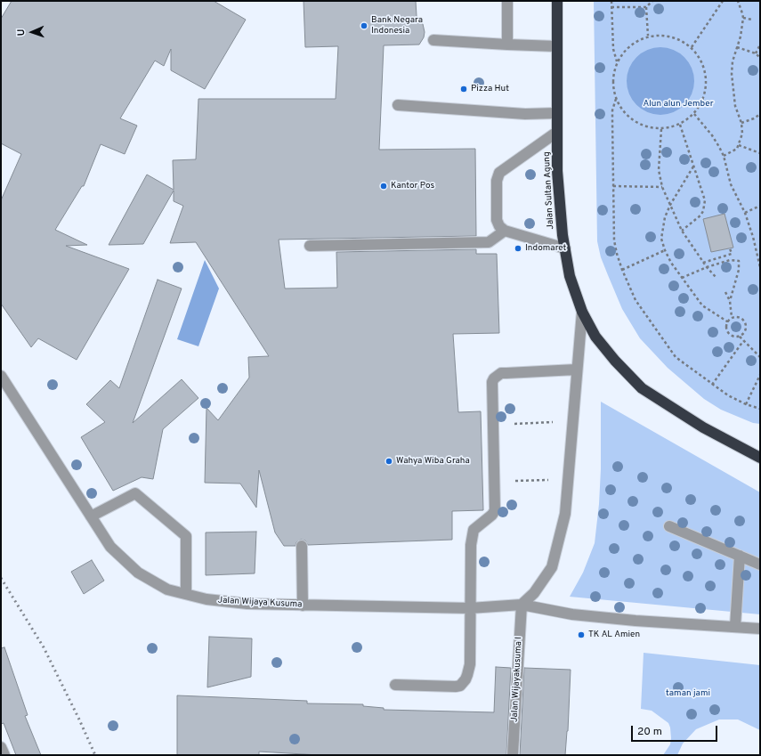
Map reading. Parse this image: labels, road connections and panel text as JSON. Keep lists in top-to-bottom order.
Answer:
{
  "streets": {
    "highway": ["Jalan Sultan Agung"],
    "street": ["Jalan Wijaya Kusuma", "Jalan Wijayakusuma I"]
  },
  "crossings": [
    ["Jalan Wijaya Kusuma", "Jalan Wijayakusuma I"]
  ],
  "parks": ["Alun alun Jember", "taman jami"],
  "places": [
    "Bank Negara Indonesia",
    "Pizza Hut",
    "Kantor Pos",
    "Indomaret",
    "Wahya Wiba Graha",
    "TK AL Amien"
  ],
  "scale_bar": "20 m",
  "north": "left"
}
